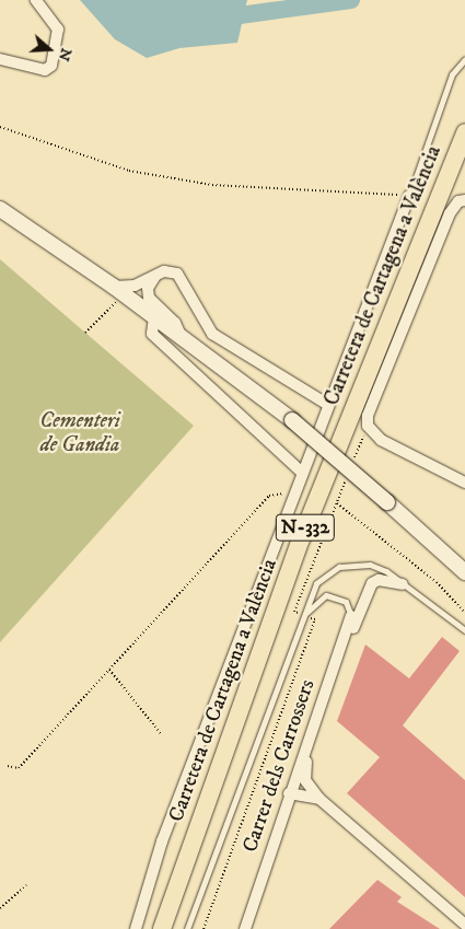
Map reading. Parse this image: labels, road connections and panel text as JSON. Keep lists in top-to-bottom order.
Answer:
{
  "streets": {
    "highway": ["Carretera de Cartagena a València", "N-332"],
    "street": ["Carrer dels Carrossers"]
  },
  "parks": ["Cementeri de Gandia"],
  "north": "right"
}
